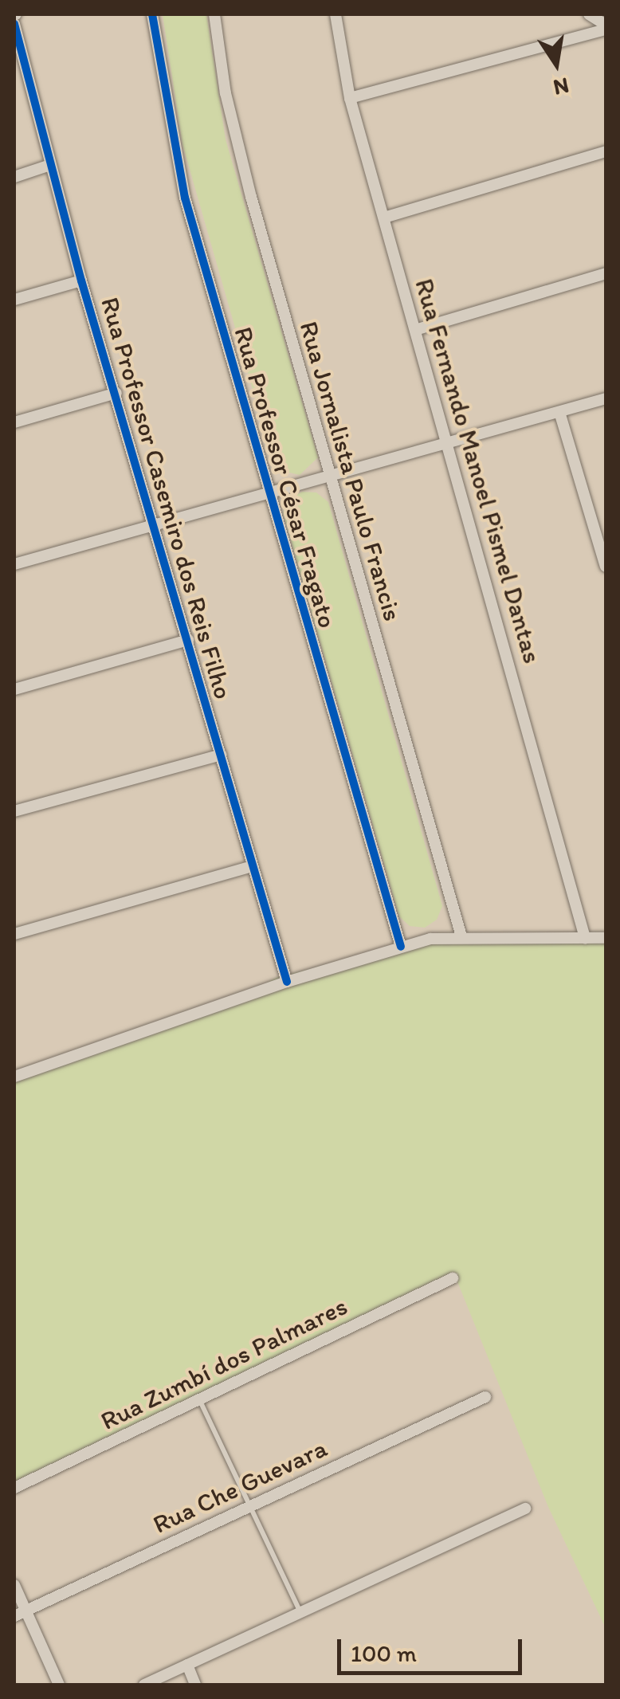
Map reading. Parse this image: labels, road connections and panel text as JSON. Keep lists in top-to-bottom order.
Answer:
{
  "streets": {
    "street": [
      "Rua Jornalista Paulo Francis",
      "Rua Fernando Manoel Pismel Dantas",
      "Rua Professor César Fragato",
      "Rua Professor Casemiro dos Reis Filho",
      "Rua Zumbí dos Palmares",
      "Rua Che Guevara"
    ]
  },
  "scale_bar": "100 m",
  "north": "bottom"
}
